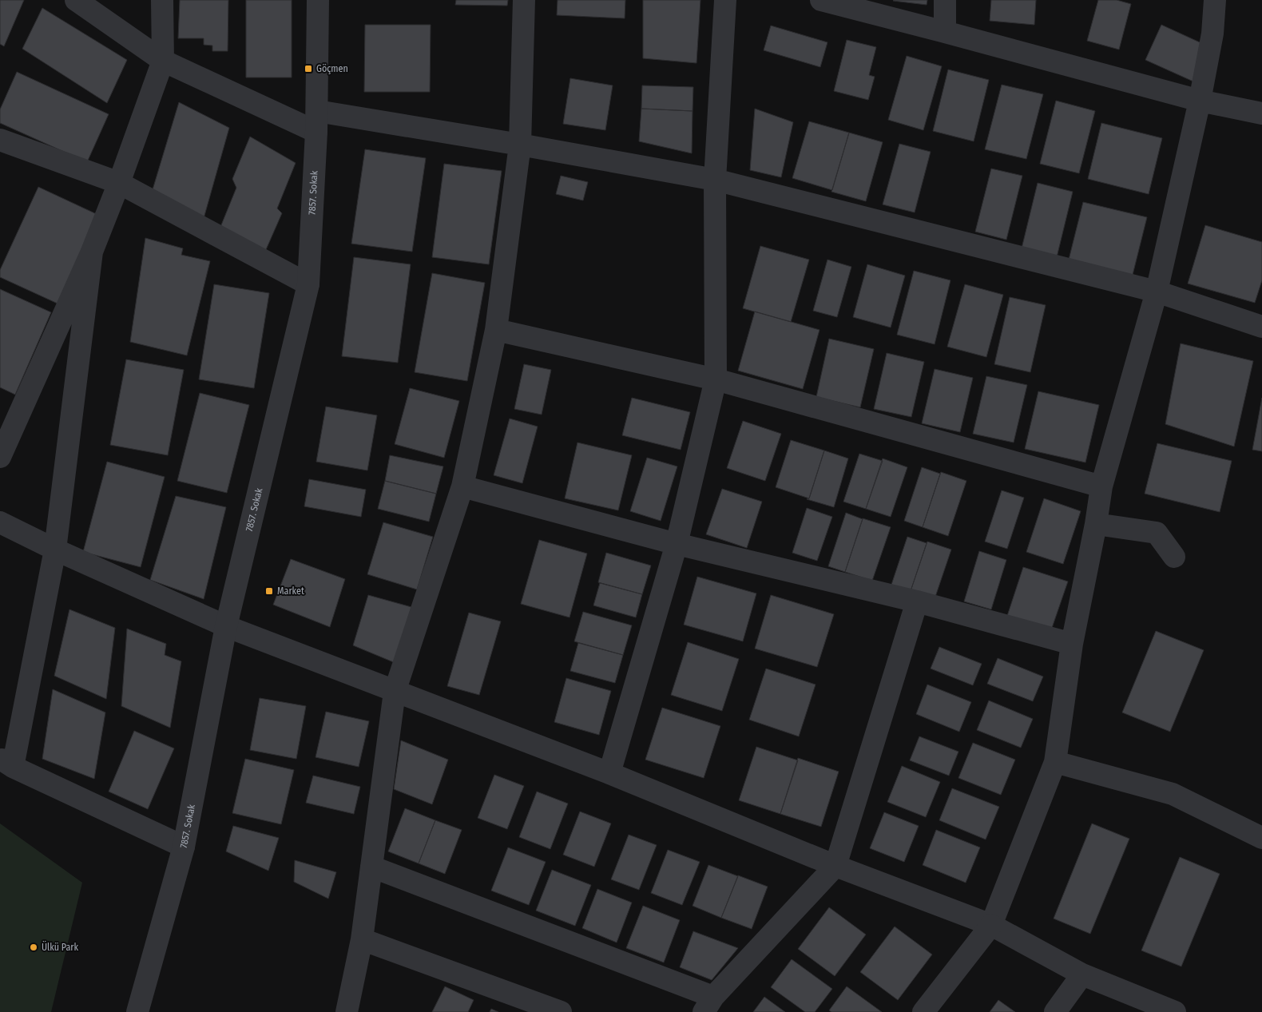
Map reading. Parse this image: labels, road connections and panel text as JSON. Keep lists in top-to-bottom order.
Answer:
{
  "streets": {
    "street": ["7857. Sokak"]
  },
  "places": {
    "transit": ["Göçmen", "Market"],
    "other": ["Ülkü Park"]
  }
}
